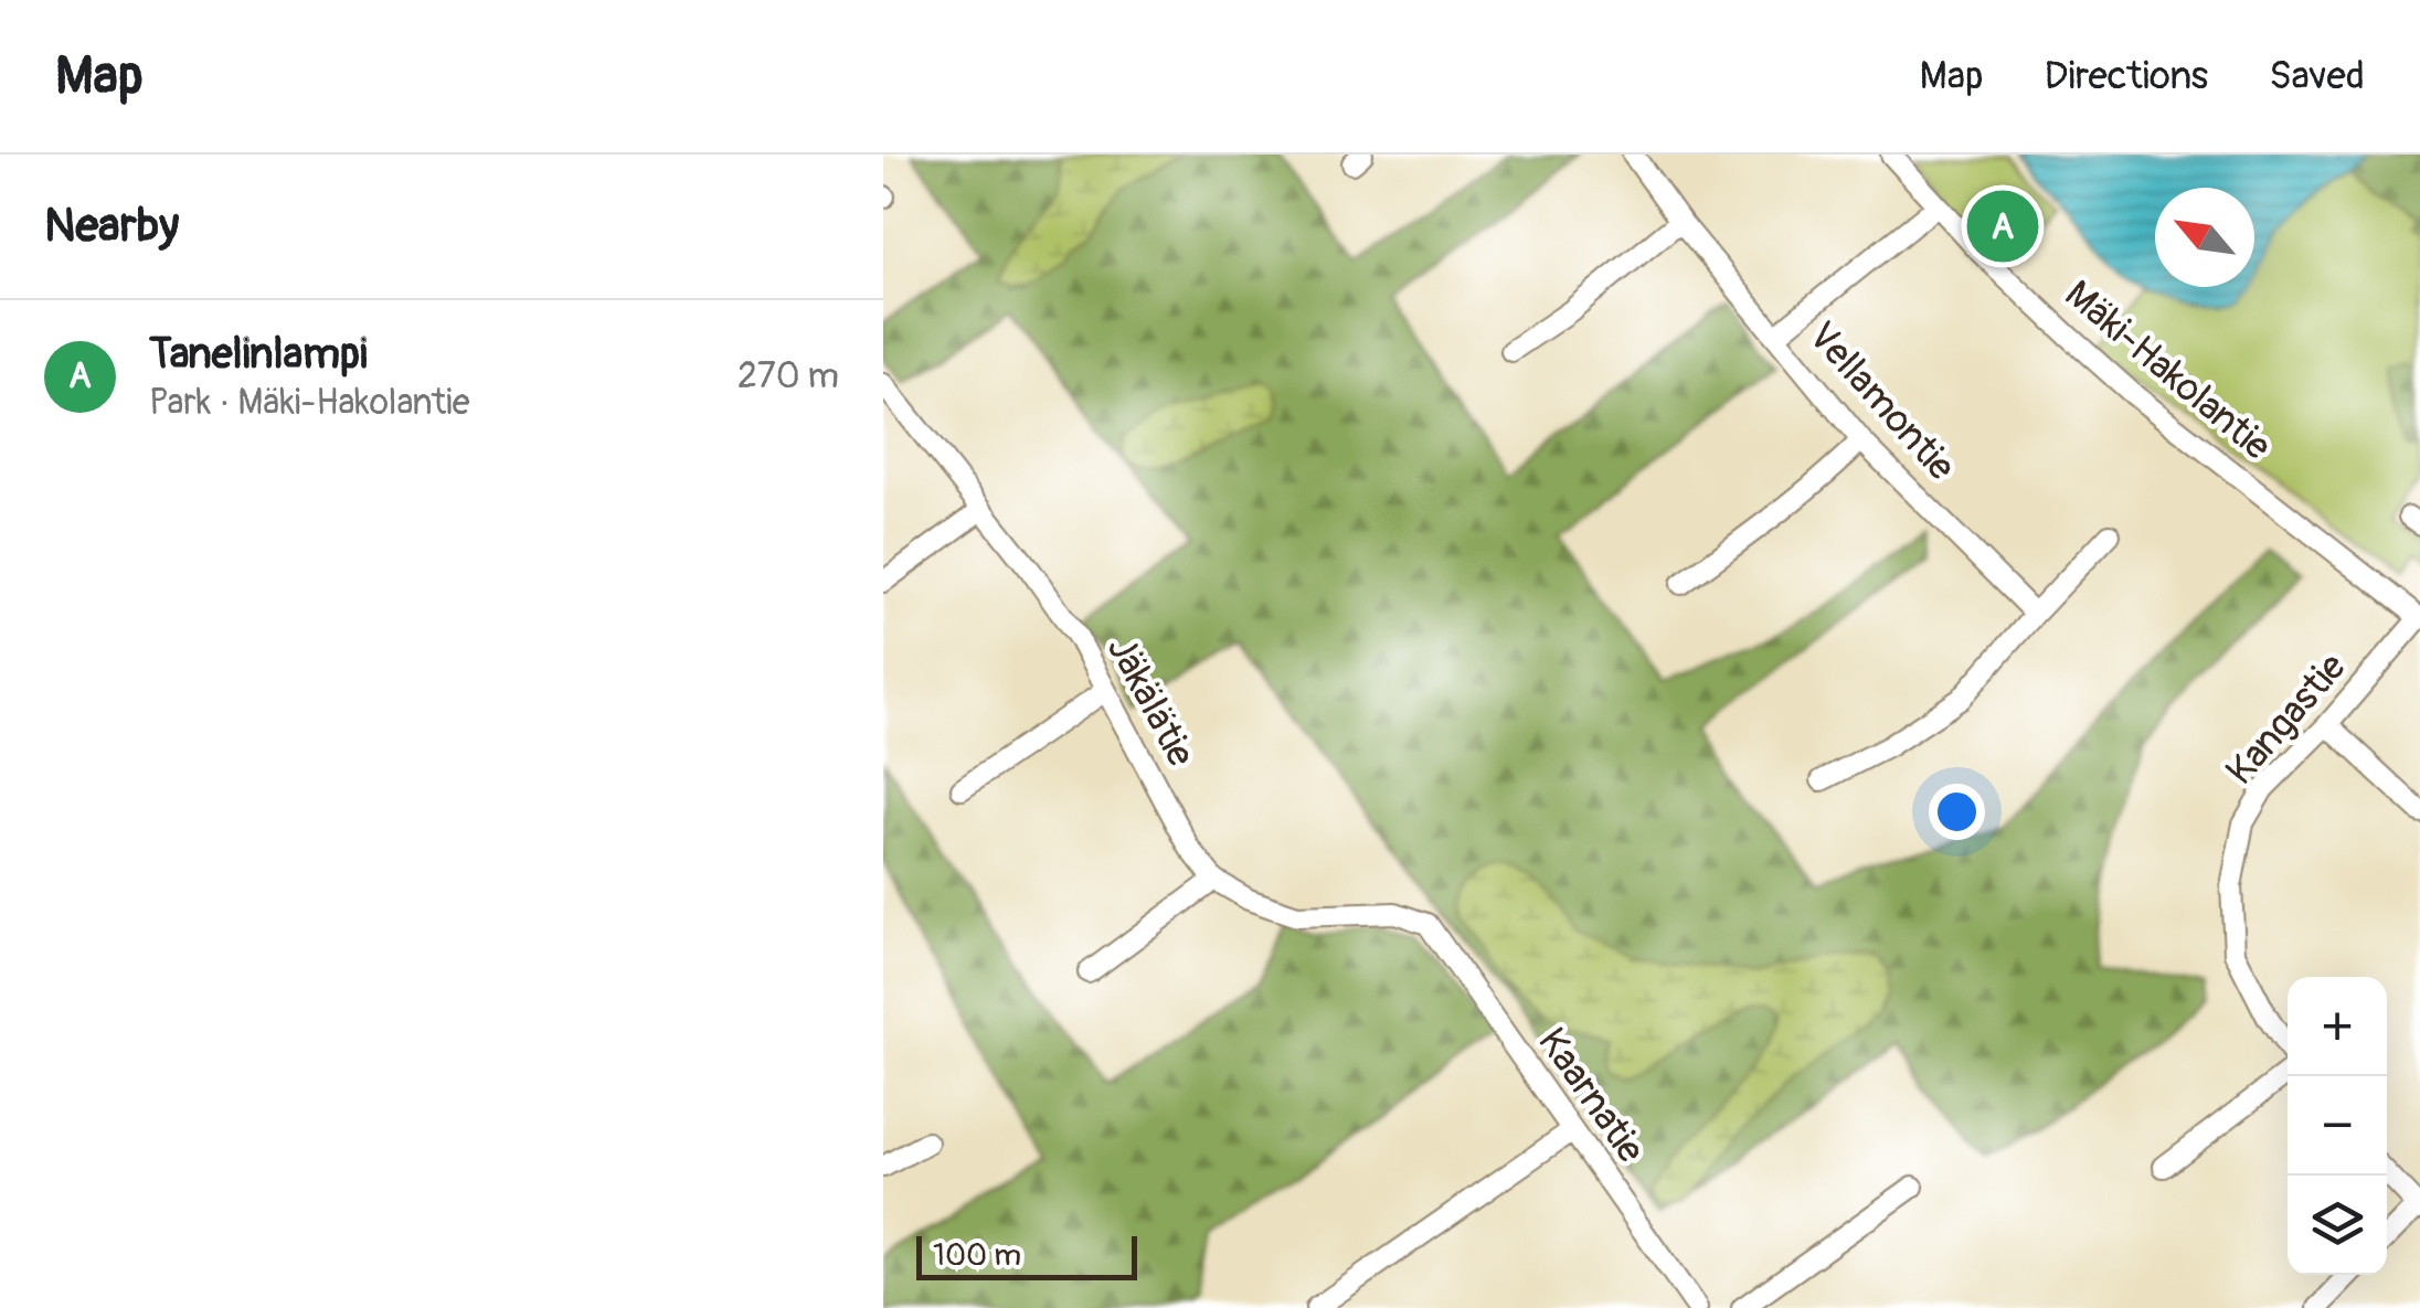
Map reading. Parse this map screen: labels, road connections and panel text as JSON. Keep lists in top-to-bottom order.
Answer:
{
  "streets": {
    "street": [
      "Mäki-Hakolantie",
      "Vellamontie",
      "Jäkälätie",
      "Kangastie",
      "Kaarnatie"
    ]
  },
  "crossings": [
    ["Mäki-Hakolantie", "Vellamontie"],
    ["Mäki-Hakolantie", "Kangastie"],
    ["Jäkälätie", "Kaarnatie"]
  ],
  "scale_bar": "100 m",
  "north": "top left",
  "page": {
    "header": "Map",
    "nav": ["Map", "Directions", "Saved"],
    "heading": "Nearby",
    "pins": "A",
    "list": [
      {
        "mark": "A",
        "name": "Tanelinlampi",
        "note": "Park · Mäki-Hakolantie",
        "value": "270 m"
      }
    ],
    "map_buttons": ["+", "−"],
    "scale": "100 m"
  }
}
